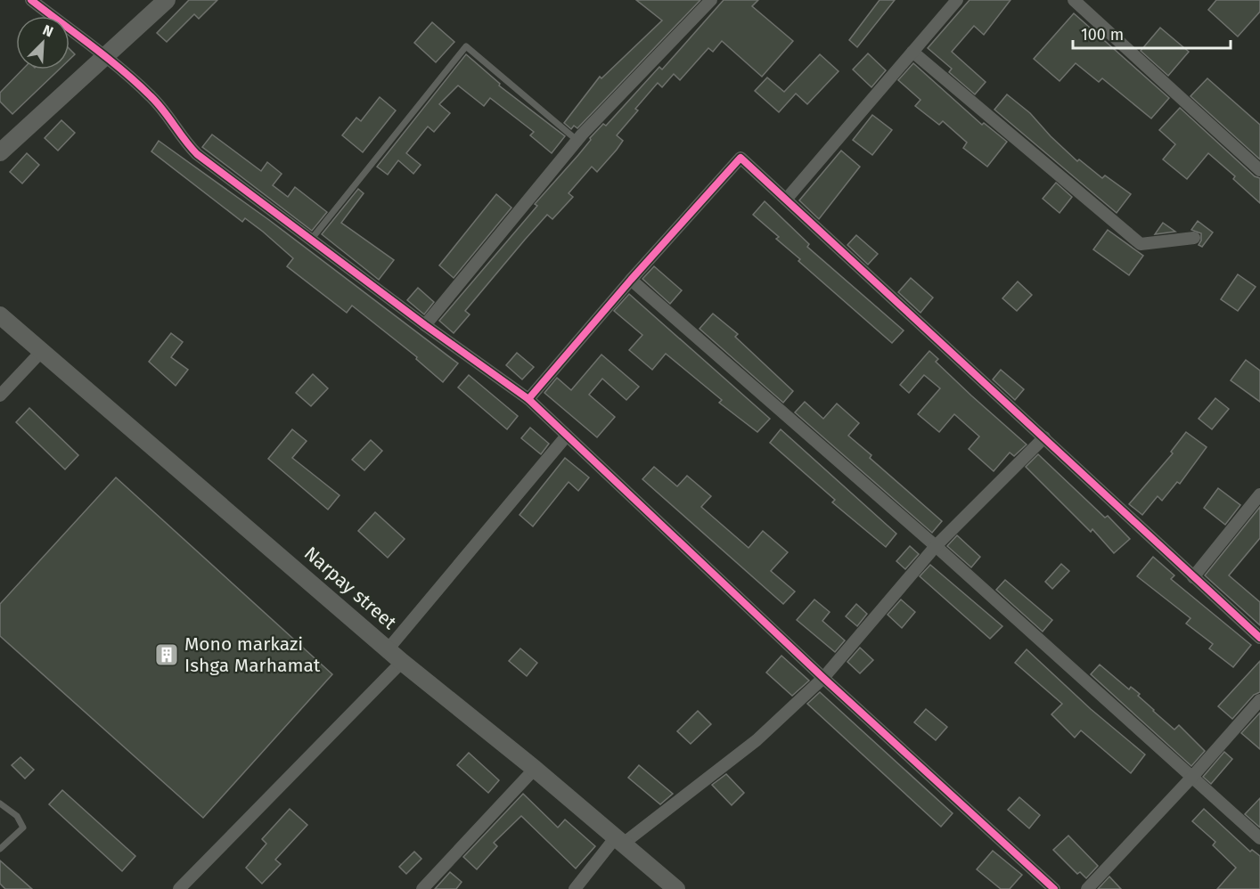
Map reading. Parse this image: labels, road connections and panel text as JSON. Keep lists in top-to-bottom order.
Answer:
{
  "streets": {
    "main road": ["Narpay street"]
  },
  "places": {
    "building": ["Mono markazi Ishga Marhamat"]
  },
  "scale_bar": "100 m",
  "north": "top right"
}
